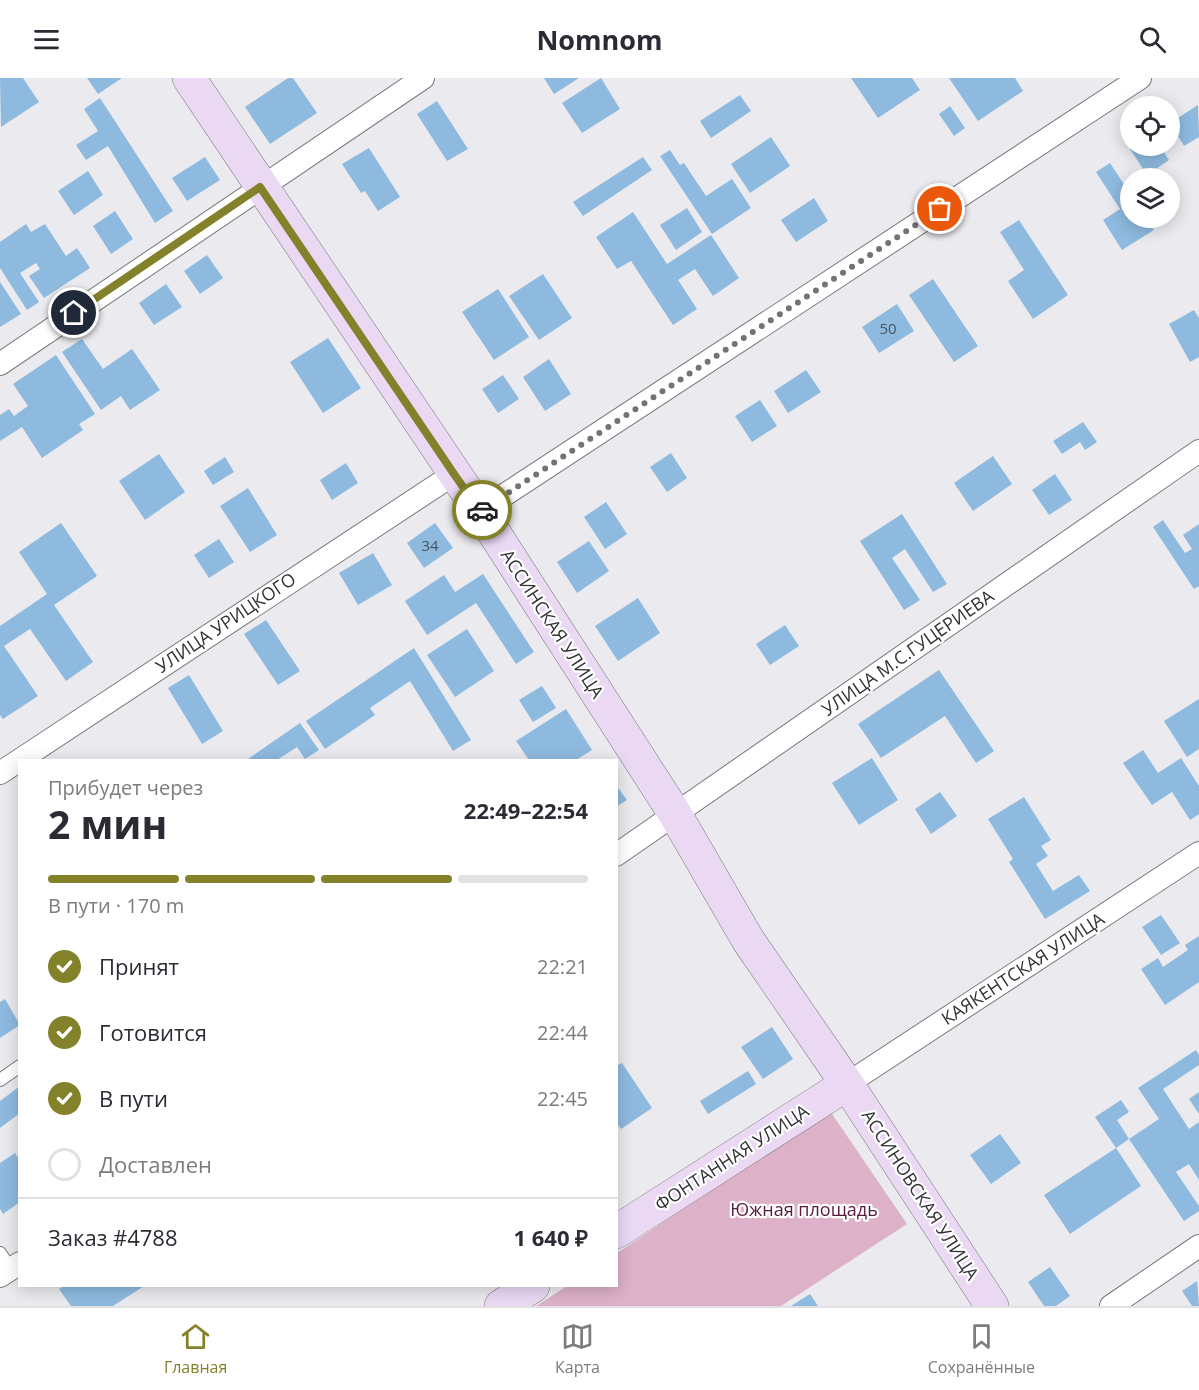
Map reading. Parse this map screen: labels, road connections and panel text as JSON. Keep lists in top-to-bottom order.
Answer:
{
  "streets": {
    "street": [
      "УЛИЦА УРИЦКОГО",
      "АССИНСКАЯ УЛИЦА",
      "УЛИЦА М.С.ГУЦЕРИЕВА",
      "КАЯКЕНТСКАЯ УЛИЦА",
      "ФОНТАННАЯ УЛИЦА",
      "АССИНОВСКАЯ УЛИЦА"
    ]
  },
  "crossings": [
    ["УЛИЦА УРИЦКОГО", "АССИНСКАЯ УЛИЦА"],
    ["АССИНСКАЯ УЛИЦА", "УЛИЦА М.С.ГУЦЕРИЕВА"],
    ["АССИНСКАЯ УЛИЦА", "КАЯКЕНТСКАЯ УЛИЦА"],
    ["АССИНСКАЯ УЛИЦА", "ФОНТАННАЯ УЛИЦА"],
    ["АССИНСКАЯ УЛИЦА", "АССИНОВСКАЯ УЛИЦА"],
    ["КАЯКЕНТСКАЯ УЛИЦА", "ФОНТАННАЯ УЛИЦА"],
    ["КАЯКЕНТСКАЯ УЛИЦА", "АССИНОВСКАЯ УЛИЦА"],
    ["ФОНТАННАЯ УЛИЦА", "АССИНОВСКАЯ УЛИЦА"]
  ],
  "parks": ["Южная площадь"],
  "house_numbers": ["50", "34"],
  "page": {
    "header": "Nomnom",
    "heading": ["2 мин", "Прибудет через", "22:49–22:54"],
    "panel": ["Заказ #4788", "1 640 ₽"],
    "bar": "В пути · 170 m",
    "list": [
      ["Принят", "22:21"],
      ["Готовится", "22:44"],
      ["В пути", "22:45"],
      "Доставлен"
    ],
    "tabs": ["Главная", "Карта", "Сохранённые"]
  }
}
